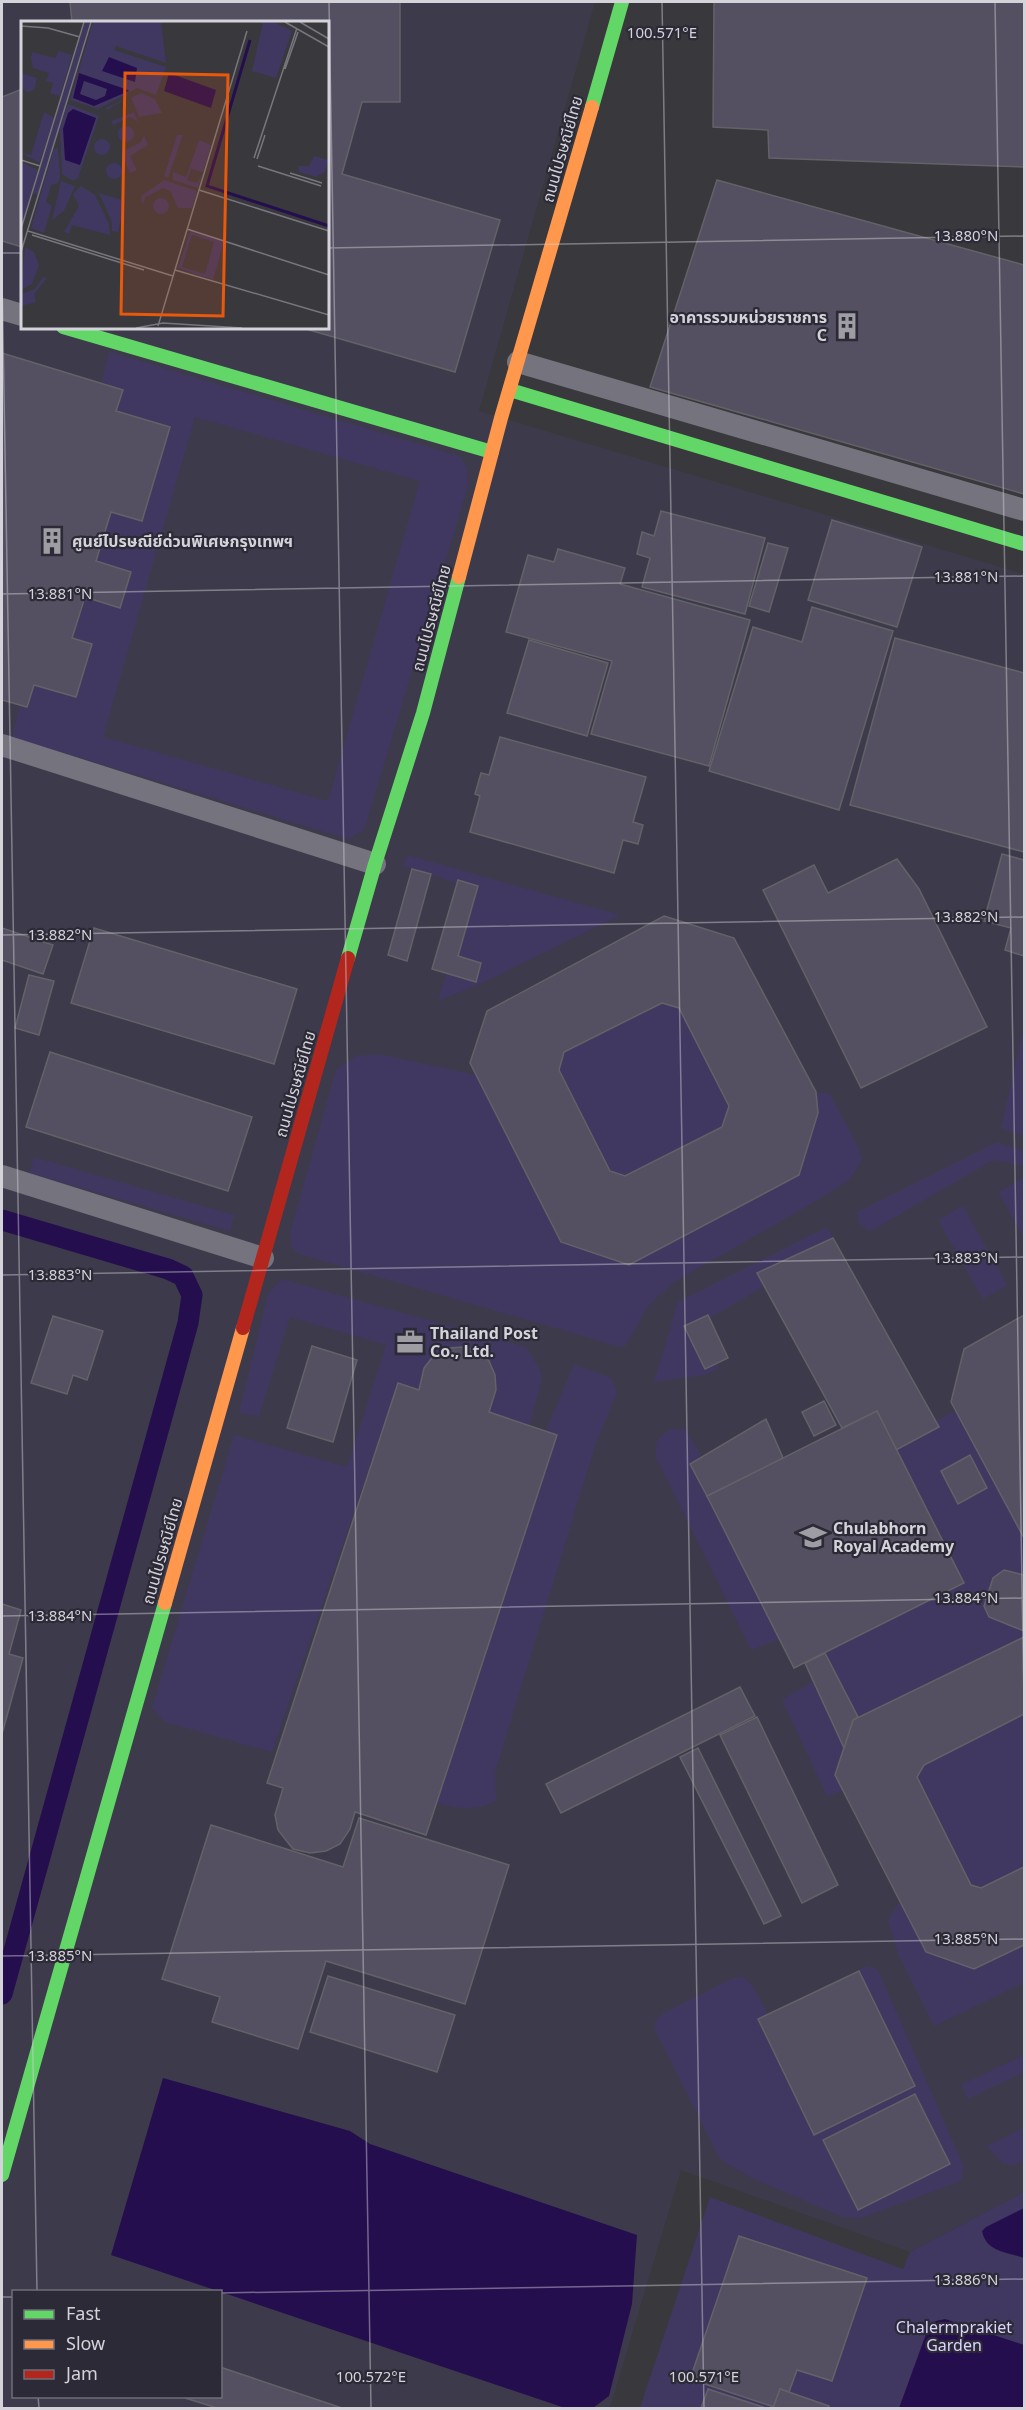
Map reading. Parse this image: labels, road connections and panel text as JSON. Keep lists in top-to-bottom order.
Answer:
{
  "streets": {
    "street": ["ถนนไปรษณีย์ไทย"]
  },
  "parks": ["Chalermprakiet Garden"],
  "places": {
    "building": ["อาคารรวมหน่วยราชการ C", "ศูนย์ไปรษณีย์ด่วนพิเศษกรุงเทพฯ"],
    "office": ["Thailand Post Co., Ltd."],
    "school or university": ["Chulabhorn Royal Academy"]
  },
  "legend": ["Fast", "Slow", "Jam"],
  "coordinates": [
    "100.571°E",
    "13.880°N",
    "13.881°N",
    "13.882°N",
    "13.883°N",
    "13.884°N",
    "13.885°N",
    "13.886°N",
    "100.572°E"
  ]
}
